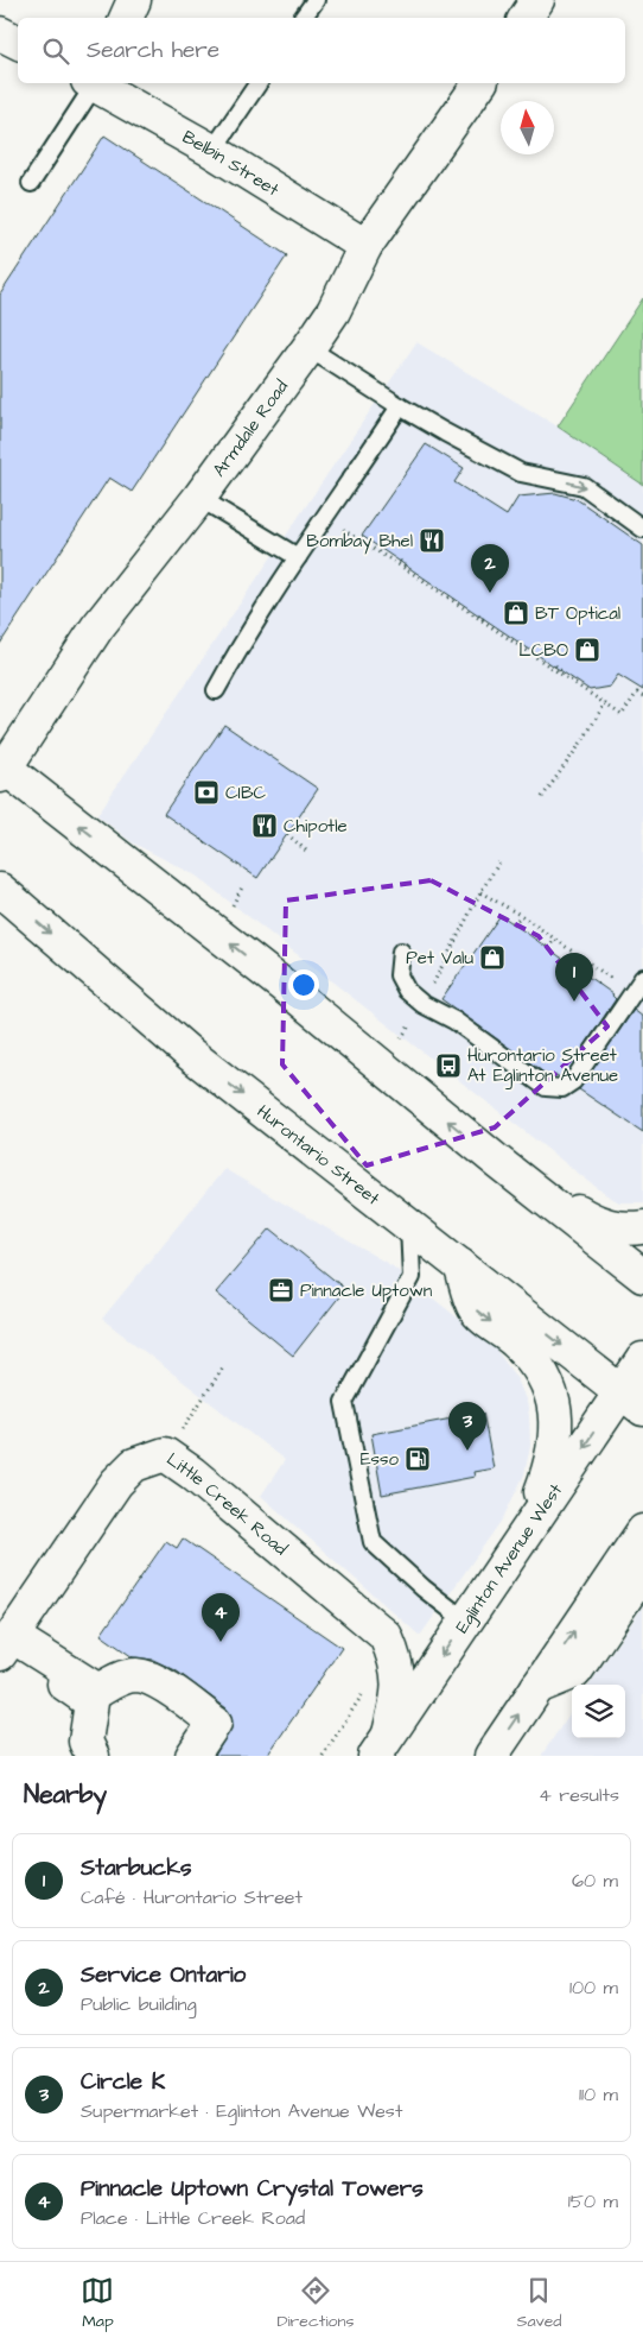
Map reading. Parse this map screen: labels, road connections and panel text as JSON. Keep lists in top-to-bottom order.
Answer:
{
  "streets": {
    "main road": [
      "Belbin Street",
      "Armdale Road",
      "Hurontario Street",
      "Little Creek Road",
      "Eglinton Avenue West"
    ]
  },
  "crossings": [
    ["Belbin Street", "Armdale Road"],
    ["Hurontario Street", "Eglinton Avenue West"],
    ["Little Creek Road", "Eglinton Avenue West"]
  ],
  "places": {
    "restaurant": ["Bombay Bhel", "Chipotle"],
    "shop": ["BT Optical", "LCBO", "Pet Valu"],
    "bank": ["CIBC"],
    "bus stop": ["Hurontario Street At Eglinton Avenue"],
    "office": ["Pinnacle Uptown"],
    "fuel station": ["Esso"]
  },
  "north": "top",
  "page": {
    "search": "Search here",
    "pins": [
      "2",
      "1",
      "3",
      "4"
    ],
    "heading": ["Nearby", "4 results"],
    "list": [
      {
        "mark": "1",
        "name": "Starbucks",
        "note": "Café · Hurontario Street",
        "value": "60 m"
      },
      {
        "mark": "2",
        "name": "Service Ontario",
        "note": "Public building",
        "value": "100 m"
      },
      {
        "mark": "3",
        "name": "Circle K",
        "note": "Supermarket · Eglinton Avenue West",
        "value": "110 m"
      },
      {
        "mark": "4",
        "name": "Pinnacle Uptown Crystal Towers",
        "note": "Place · Little Creek Road",
        "value": "150 m"
      }
    ],
    "nav": ["Map", "Directions", "Saved"]
  }
}
